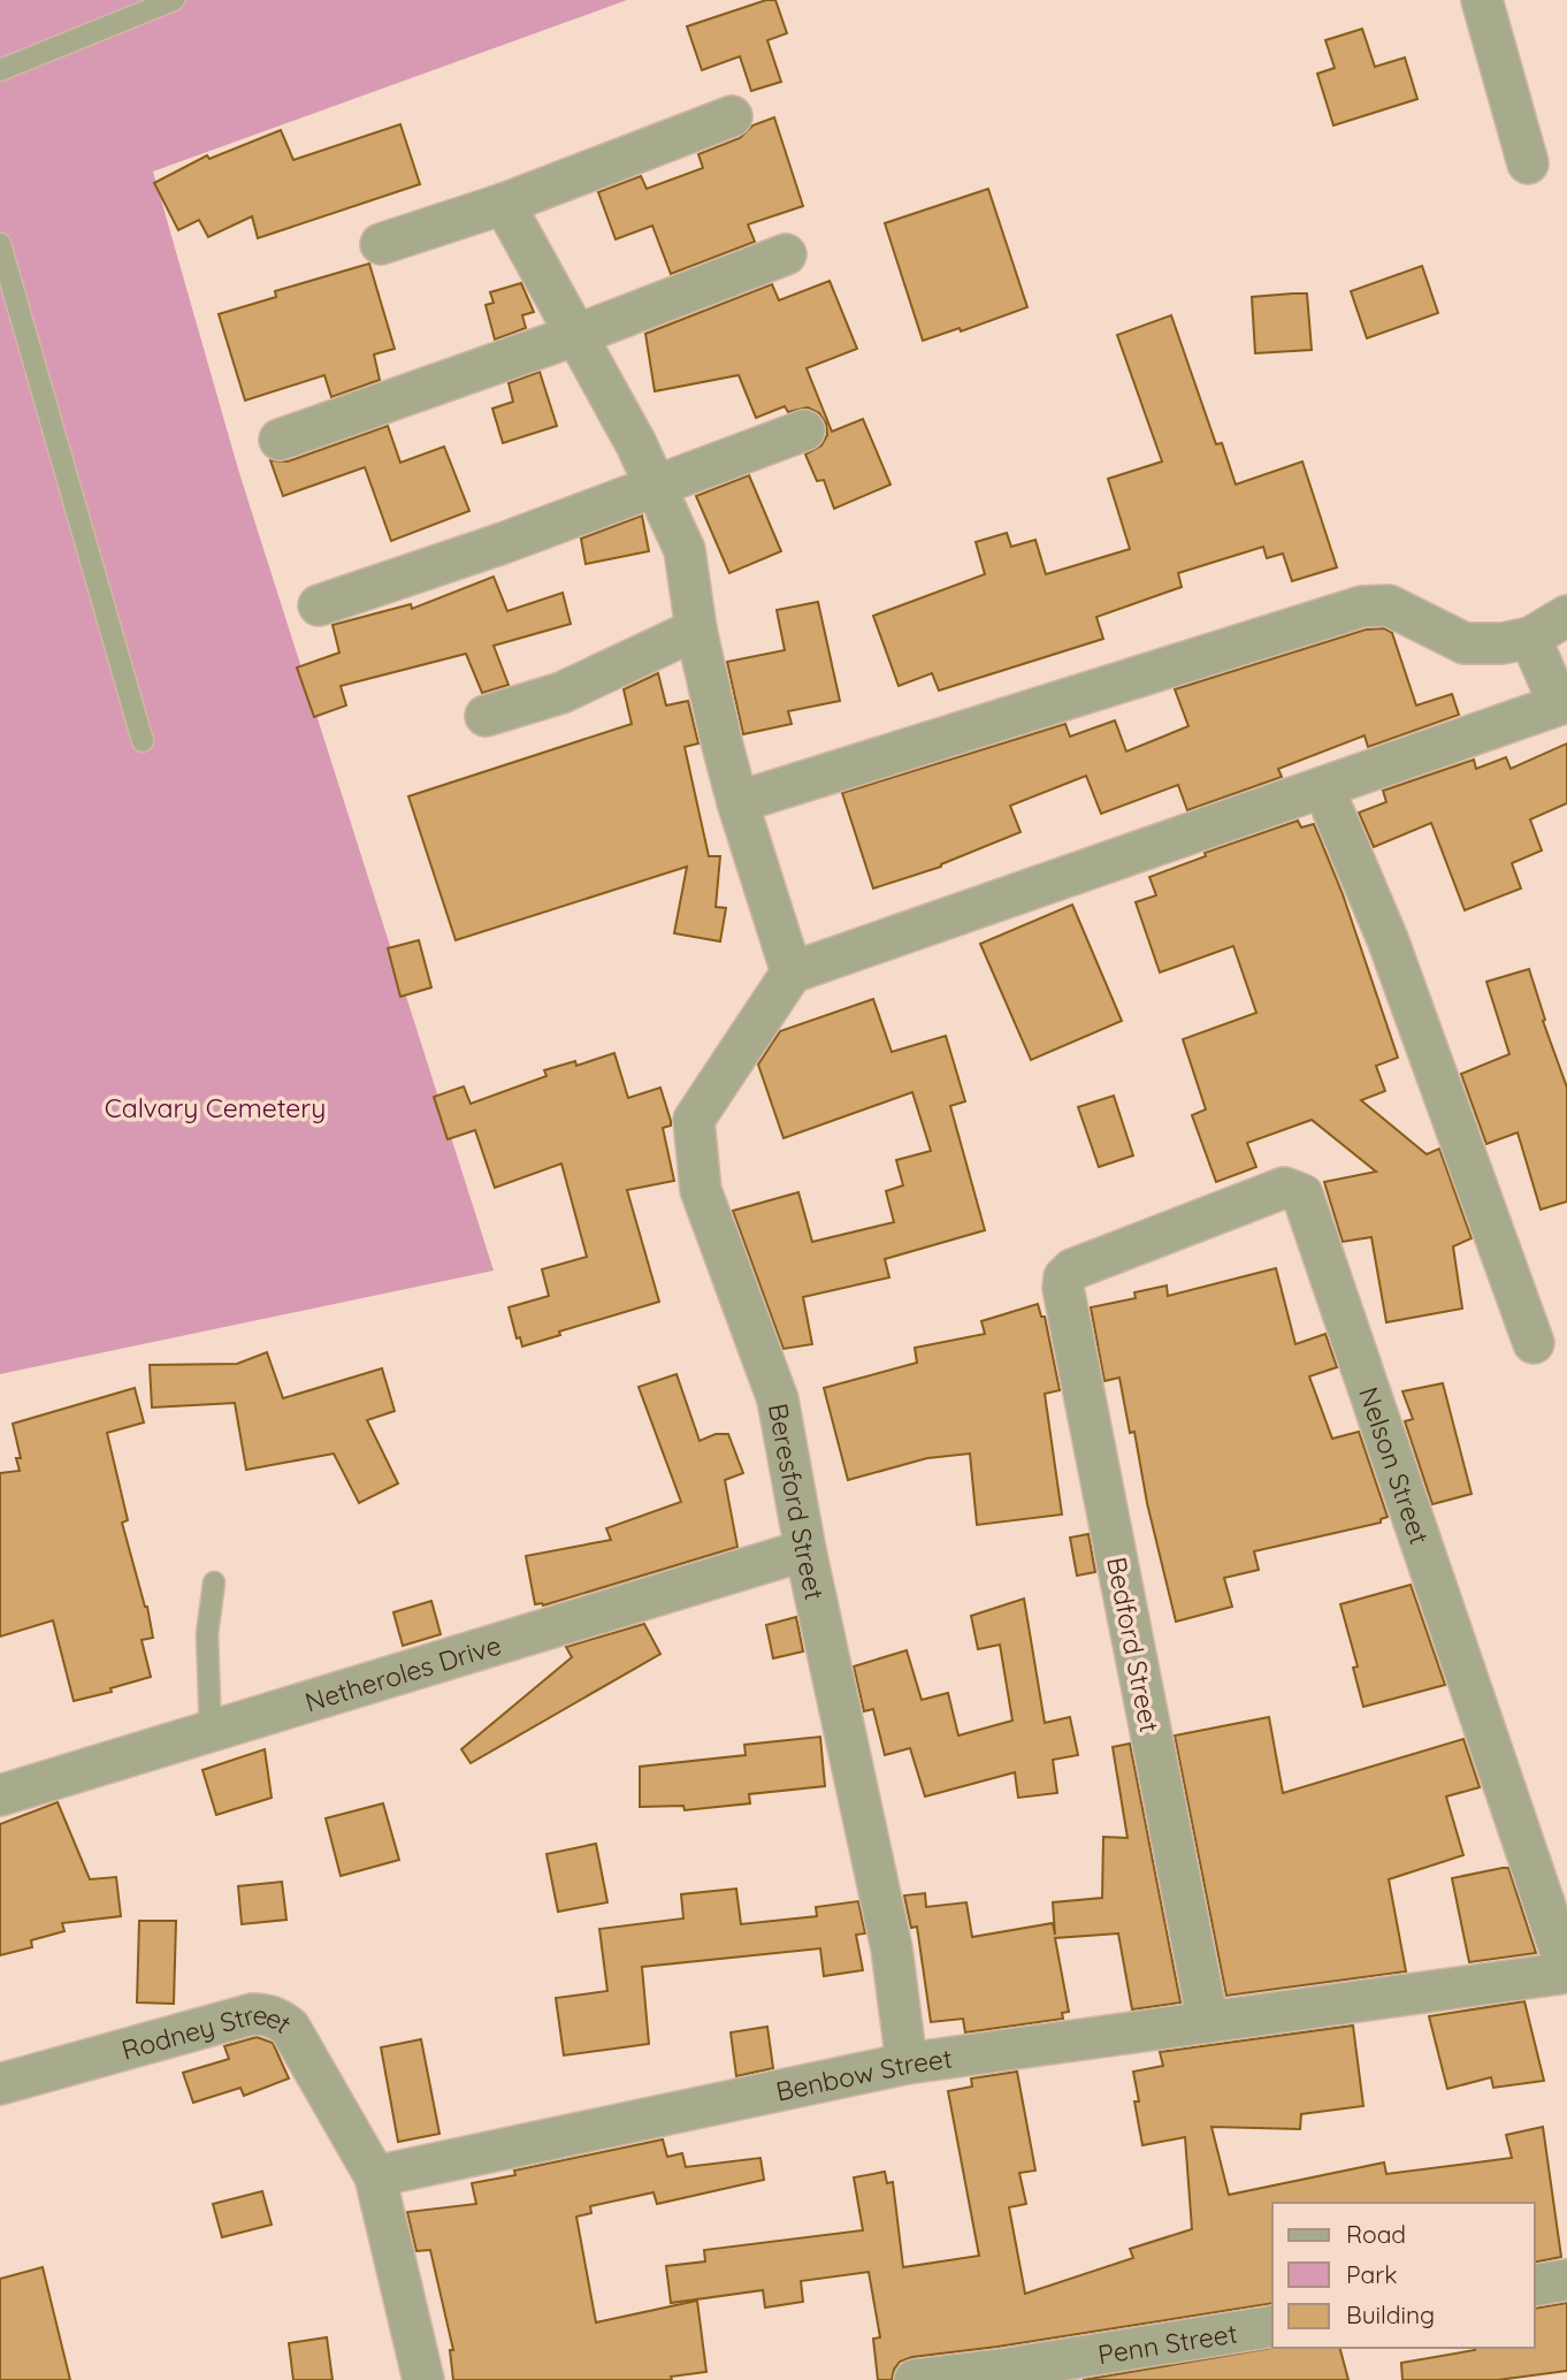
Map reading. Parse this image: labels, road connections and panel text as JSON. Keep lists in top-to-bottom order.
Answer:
{
  "streets": {
    "street": [
      "Nelson Street",
      "Beresford Street",
      "Bedford Street",
      "Netheroles Drive",
      "Rodney Street",
      "Benbow Street",
      "Penn Street"
    ]
  },
  "crossings": [
    ["Nelson Street", "Bedford Street"],
    ["Nelson Street", "Benbow Street"],
    ["Beresford Street", "Netheroles Drive"],
    ["Beresford Street", "Benbow Street"],
    ["Bedford Street", "Benbow Street"],
    ["Rodney Street", "Benbow Street"]
  ],
  "parks": ["Calvary Cemetery"],
  "legend": ["Road", "Park", "Building"]
}
